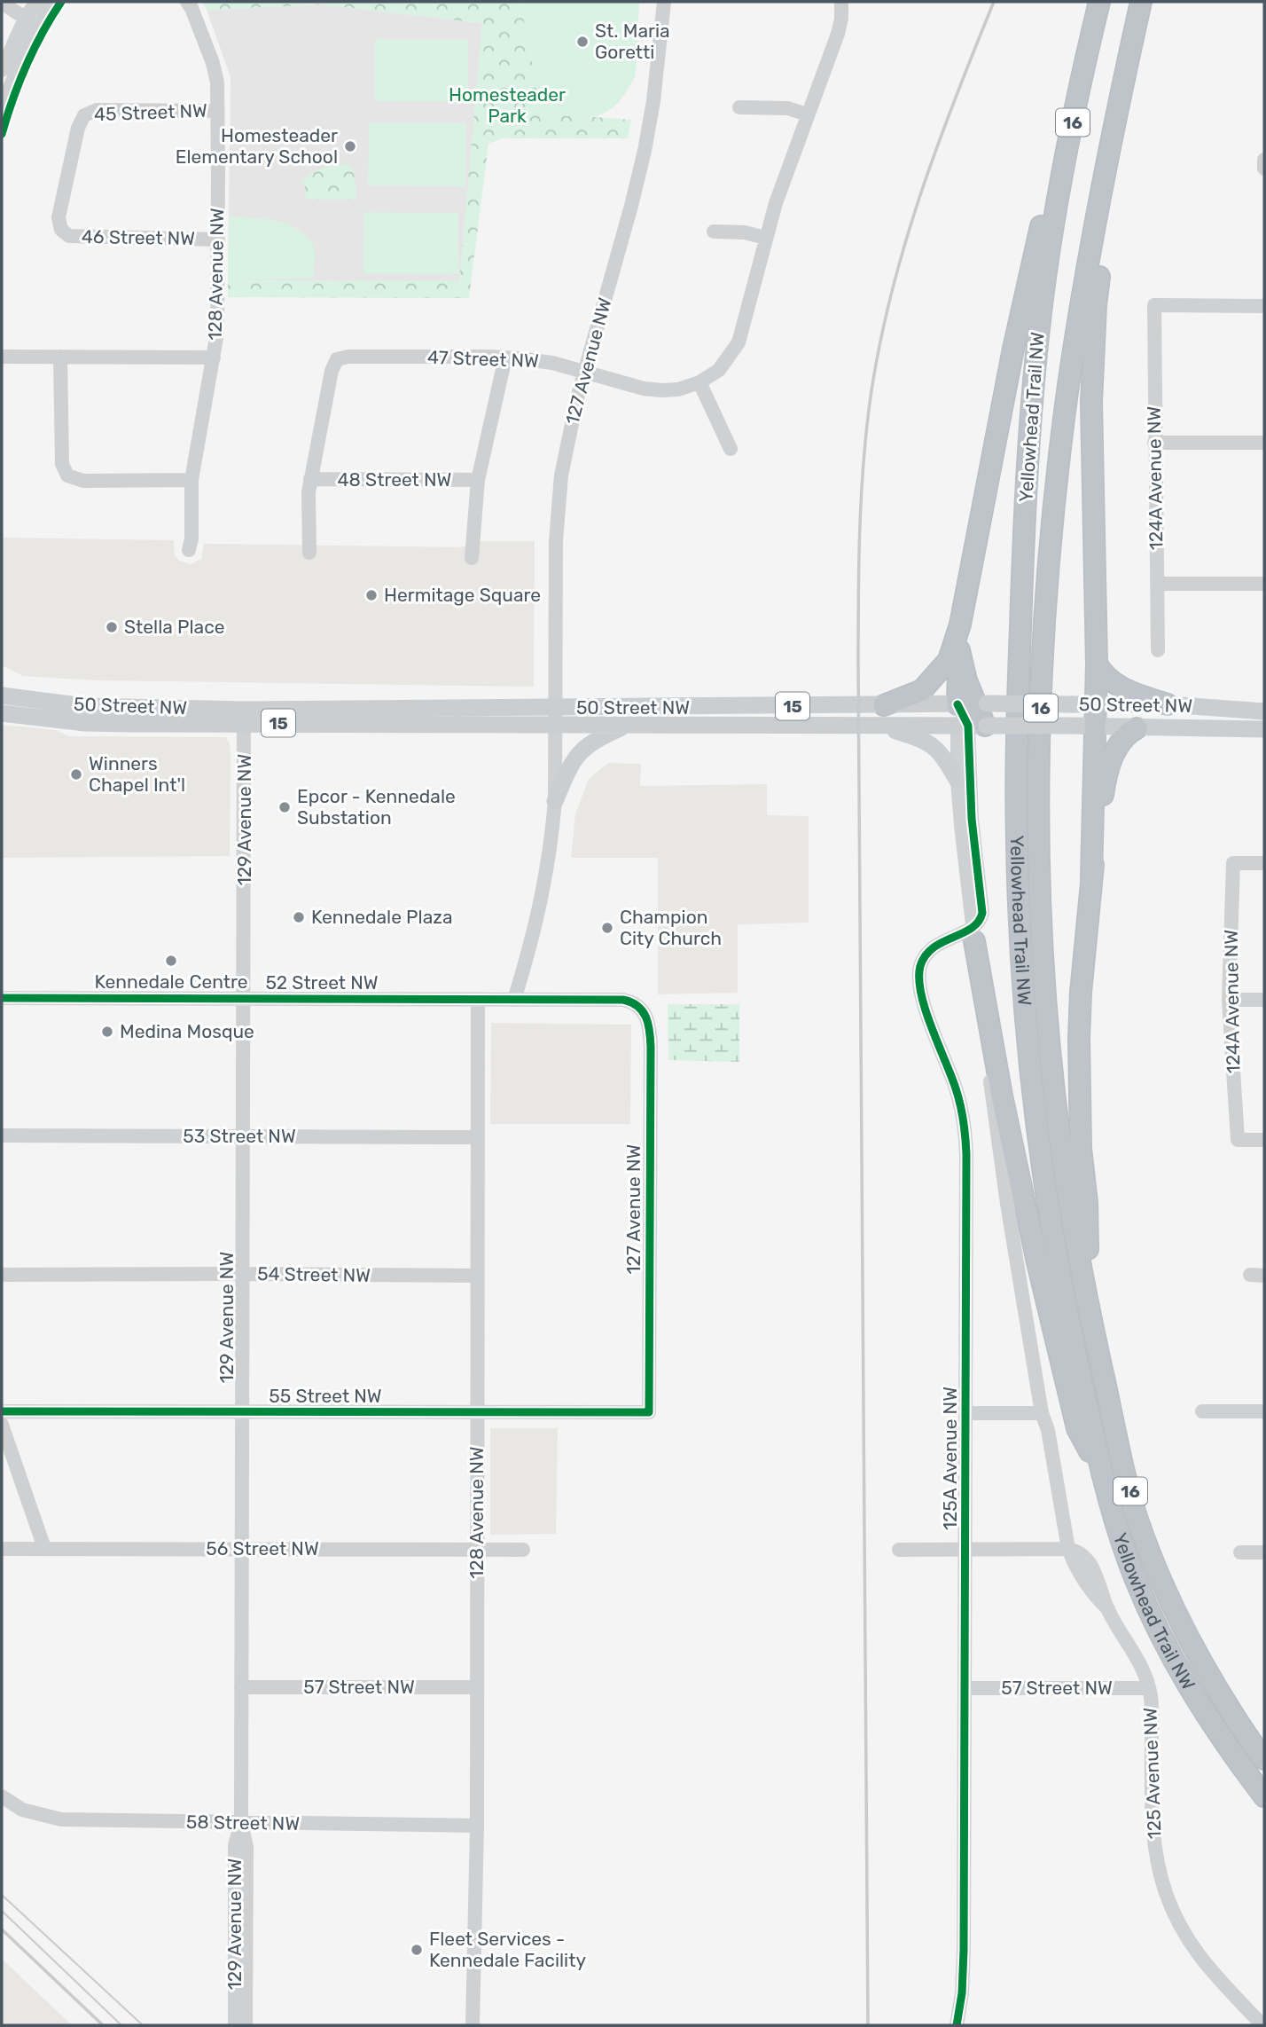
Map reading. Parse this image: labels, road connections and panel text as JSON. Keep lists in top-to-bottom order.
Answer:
{
  "streets": {
    "highway": ["16", "Yellowhead Trail NW"],
    "main road": ["50 Street NW", "15"],
    "street": [
      "45 Street NW",
      "46 Street NW",
      "128 Avenue NW",
      "47 Street NW",
      "127 Avenue NW",
      "124A Avenue NW",
      "48 Street NW",
      "129 Avenue NW",
      "52 Street NW",
      "53 Street NW",
      "54 Street NW",
      "55 Street NW",
      "125A Avenue NW",
      "56 Street NW",
      "57 Street NW",
      "125 Avenue NW",
      "58 Street NW"
    ]
  },
  "crossings": [
    ["45 Street NW", "46 Street NW"],
    ["45 Street NW", "128 Avenue NW"],
    ["46 Street NW", "128 Avenue NW"],
    ["128 Avenue NW", "52 Street NW"],
    ["128 Avenue NW", "53 Street NW"],
    ["128 Avenue NW", "54 Street NW"],
    ["128 Avenue NW", "55 Street NW"],
    ["128 Avenue NW", "56 Street NW"],
    ["128 Avenue NW", "57 Street NW"],
    ["128 Avenue NW", "58 Street NW"],
    ["47 Street NW", "127 Avenue NW"],
    ["47 Street NW", "48 Street NW"],
    ["127 Avenue NW", "50 Street NW"],
    ["127 Avenue NW", "52 Street NW"],
    ["127 Avenue NW", "55 Street NW"],
    ["50 Street NW", "129 Avenue NW"],
    ["129 Avenue NW", "52 Street NW"],
    ["129 Avenue NW", "53 Street NW"],
    ["129 Avenue NW", "54 Street NW"],
    ["129 Avenue NW", "55 Street NW"],
    ["129 Avenue NW", "56 Street NW"],
    ["129 Avenue NW", "57 Street NW"],
    ["129 Avenue NW", "58 Street NW"],
    ["125A Avenue NW", "57 Street NW"],
    ["57 Street NW", "125 Avenue NW"]
  ],
  "parks": ["Homesteader Park"],
  "places": [
    "St. Maria Goretti",
    "Homesteader Elementary School",
    "Hermitage Square",
    "Stella Place",
    "Winners Chapel Int'l",
    "Epcor - Kennedale Substation",
    "Kennedale Plaza",
    "Champion City Church",
    "Kennedale Centre",
    "Medina Mosque",
    "Fleet Services - Kennedale Facility"
  ]
}
